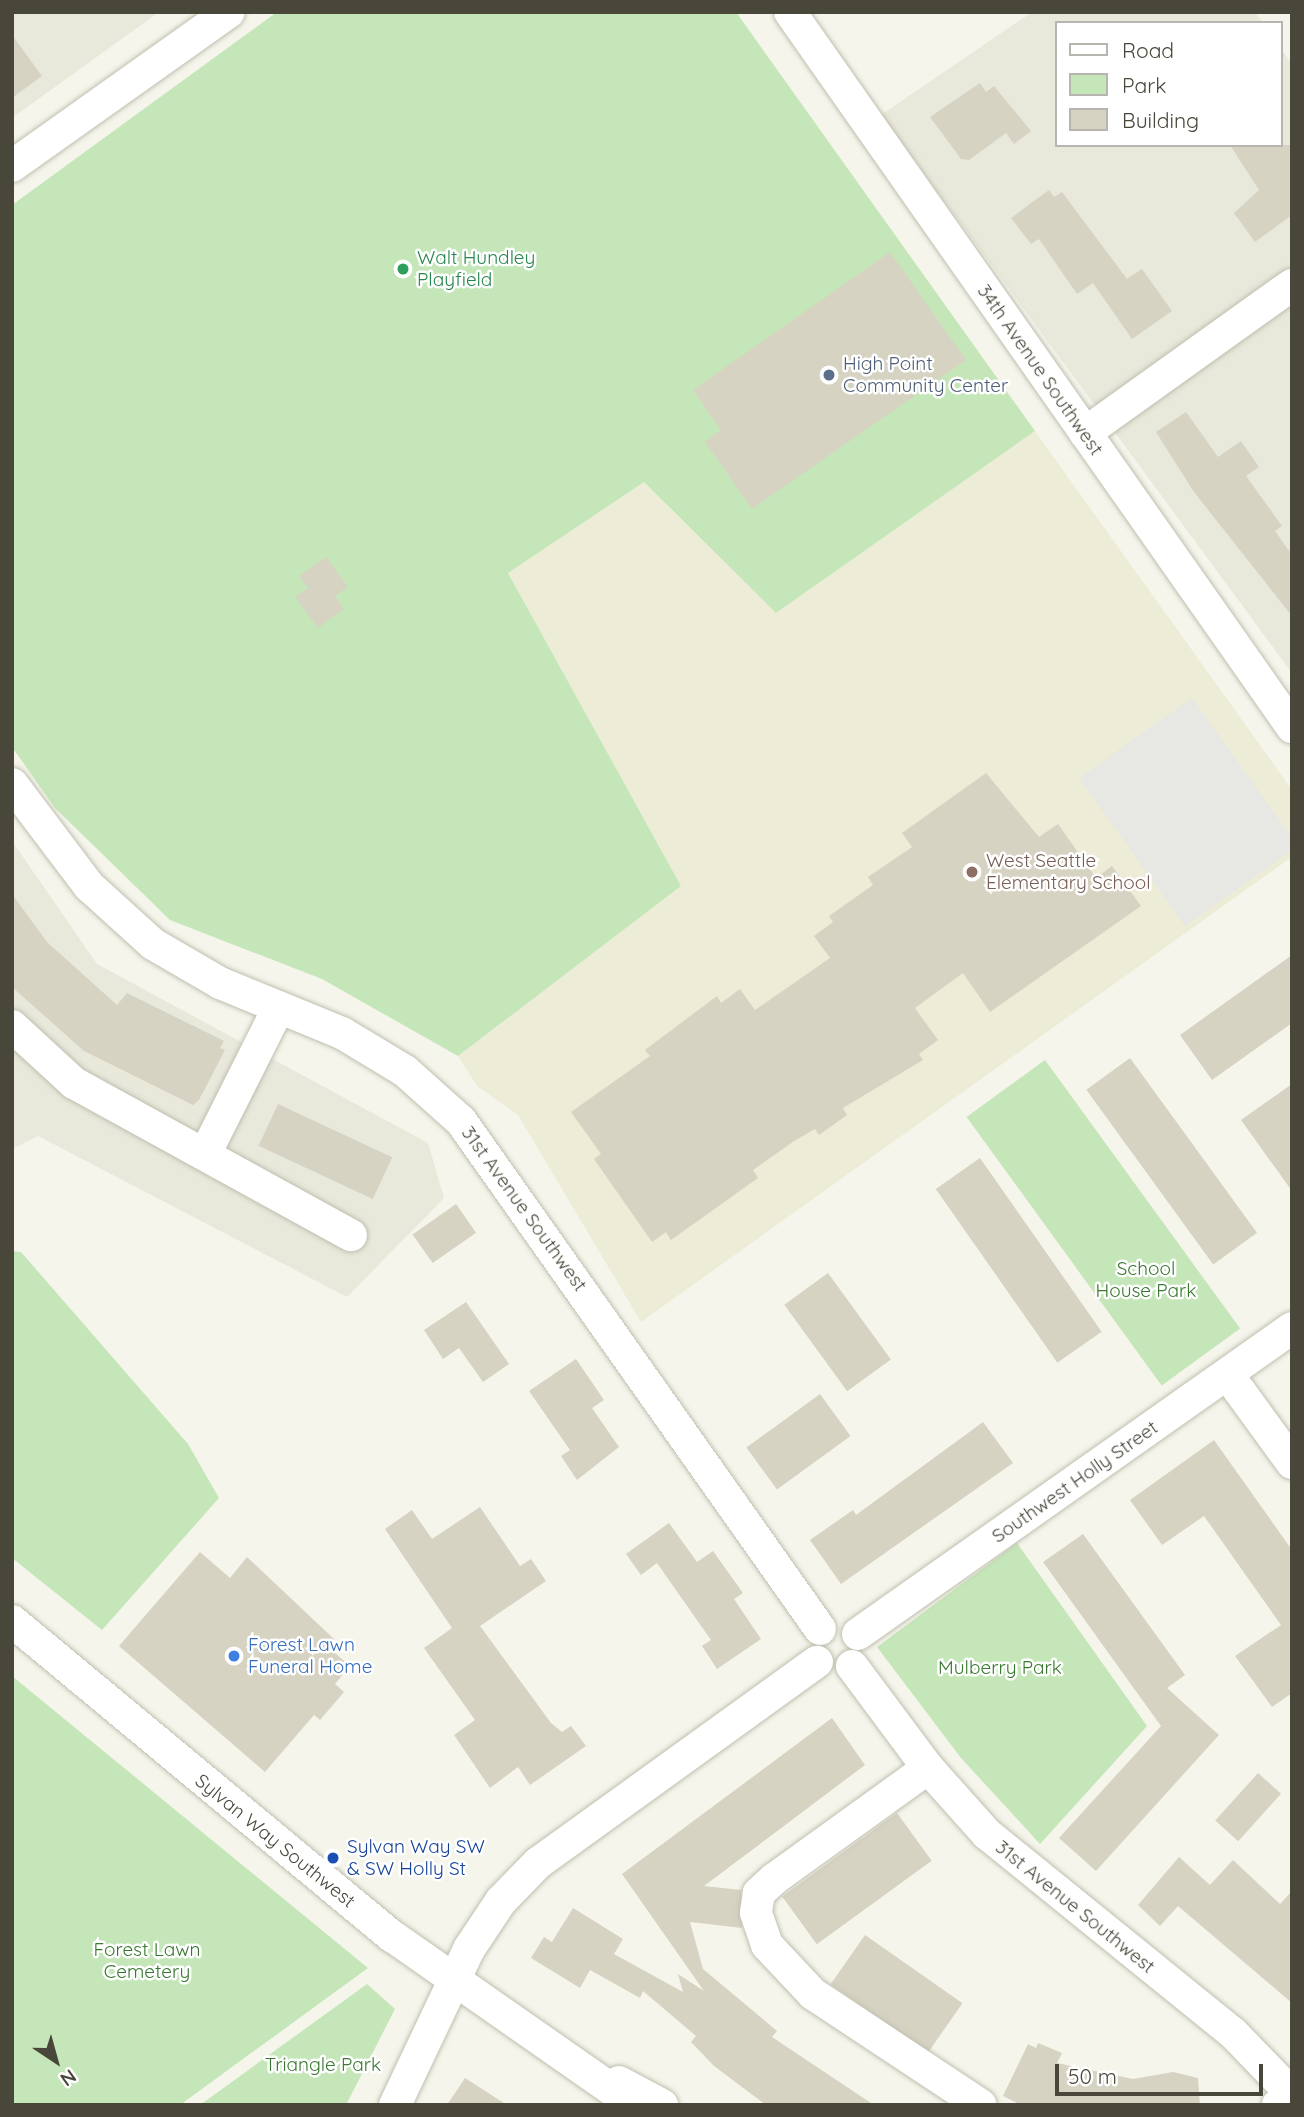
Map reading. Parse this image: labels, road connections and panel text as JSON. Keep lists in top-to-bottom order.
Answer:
{
  "streets": {
    "street": [
      "34th Avenue Southwest",
      "31st Avenue Southwest",
      "Southwest Holly Street",
      "Sylvan Way Southwest"
    ]
  },
  "crossings": [
    ["31st Avenue Southwest", "Southwest Holly Street"]
  ],
  "parks": [
    "School House Park",
    "Mulberry Park",
    "Forest Lawn Cemetery",
    "Triangle Park"
  ],
  "places": [
    "Walt Hundley Playfield",
    "High Point Community Center",
    "West Seattle Elementary School",
    "Forest Lawn Funeral Home",
    "Sylvan Way SW & SW Holly St"
  ],
  "legend": ["Road", "Park", "Building"],
  "scale_bar": "50 m",
  "north": "bottom right"
}
